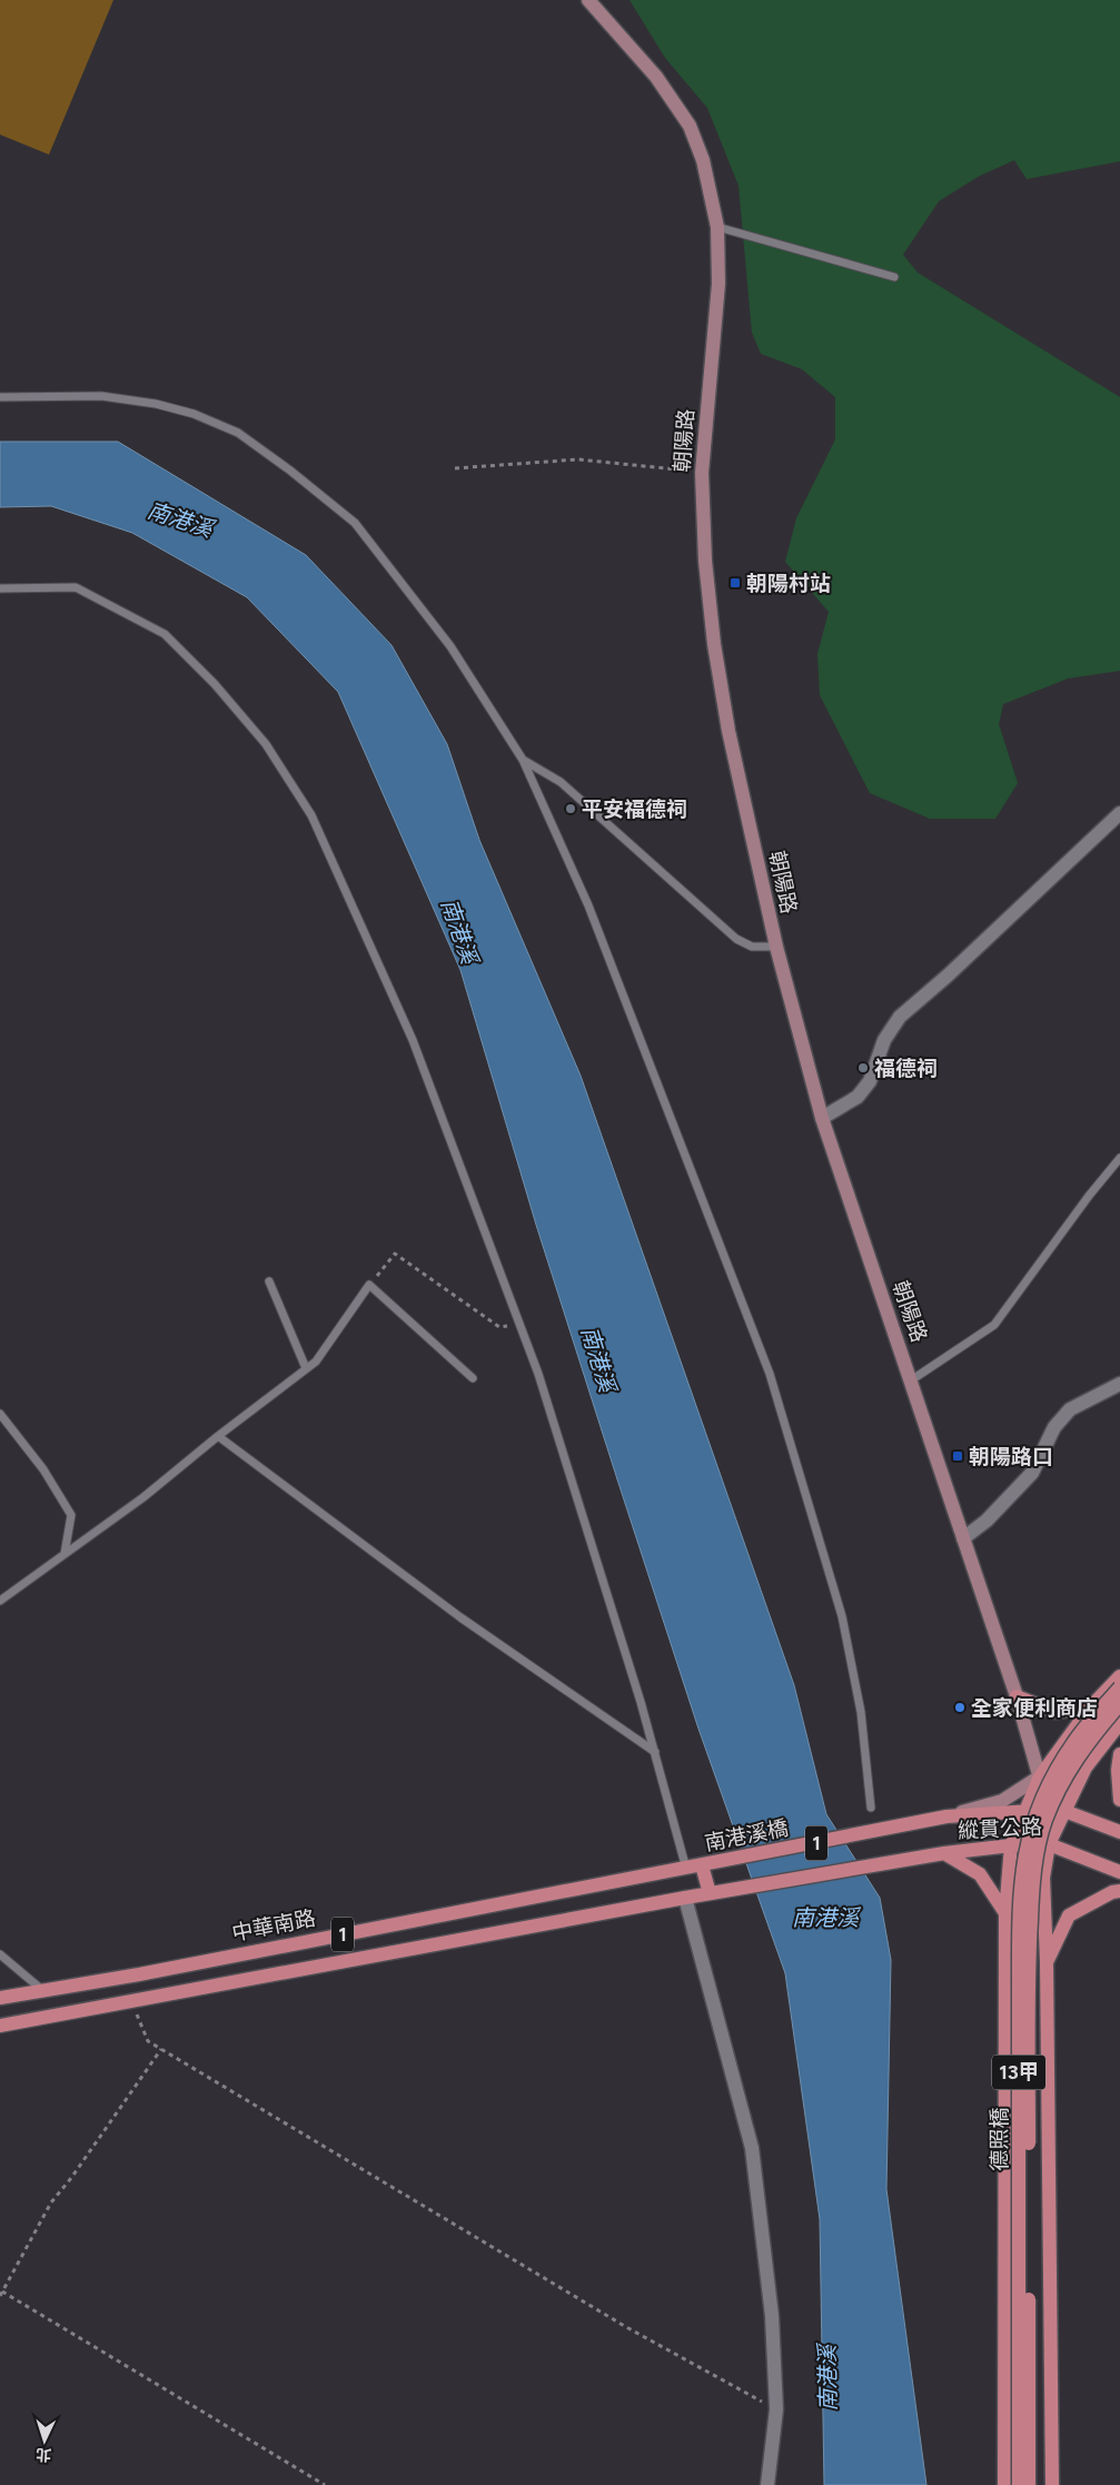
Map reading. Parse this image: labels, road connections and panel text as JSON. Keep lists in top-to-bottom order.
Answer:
{
  "streets": {
    "main road": [
      "縱貫公路",
      "南港溪橋",
      "1",
      "中華南路",
      "13甲",
      "德照橋"
    ],
    "street": ["朝陽路"]
  },
  "crossings": [
    ["朝陽路", "縱貫公路"],
    ["縱貫公路", "南港溪橋"],
    ["縱貫公路", "1"],
    ["南港溪橋", "中華南路"]
  ],
  "water": ["南港溪"],
  "places": {
    "transit": ["朝陽村站", "朝陽路口"],
    "other": ["平安福德祠", "福德祠", "全家便利商店"]
  },
  "north": "bottom"
}
